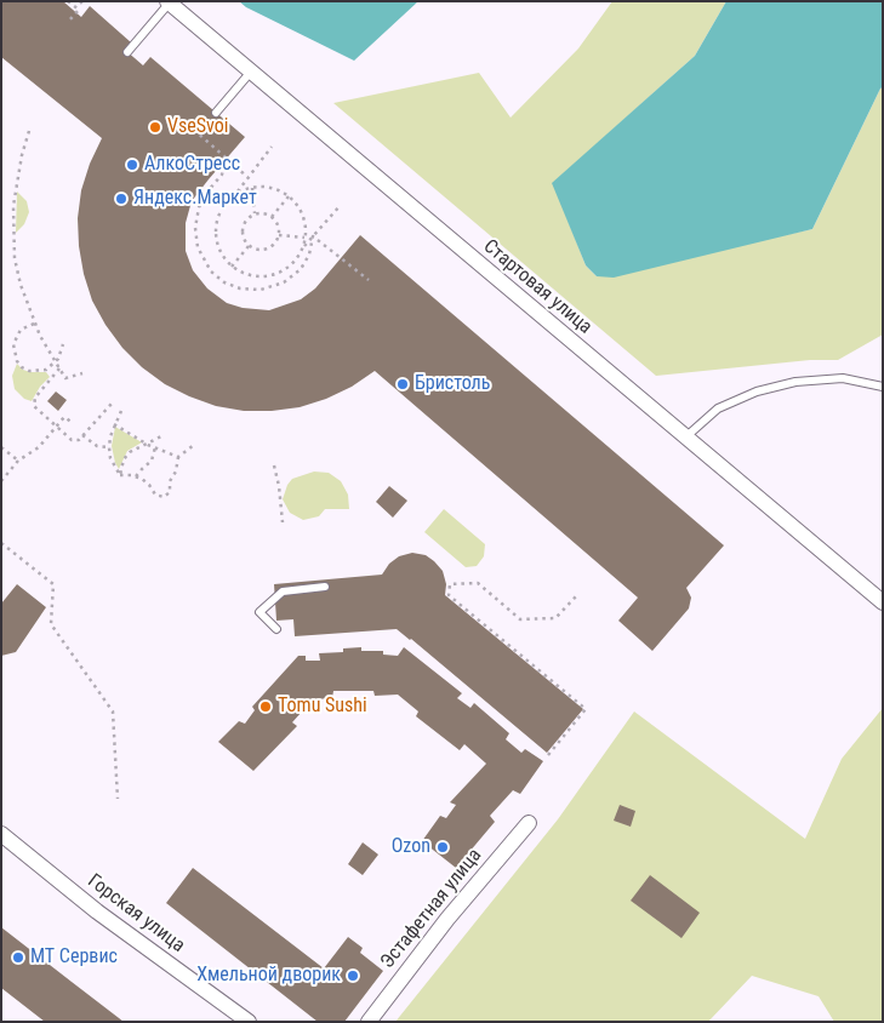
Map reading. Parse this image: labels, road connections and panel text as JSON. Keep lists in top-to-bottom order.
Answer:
{
  "streets": {
    "street": ["Стартовая улица", "Эстафетная улица", "Горская улица"]
  },
  "places": [
    "VseSvoi",
    "АлкоСтресс",
    "Яндекс.Маркет",
    "Бристоль",
    "Tomu Sushi",
    "Ozon",
    "МТ Сервис",
    "Хмельной дворик"
  ]
}
